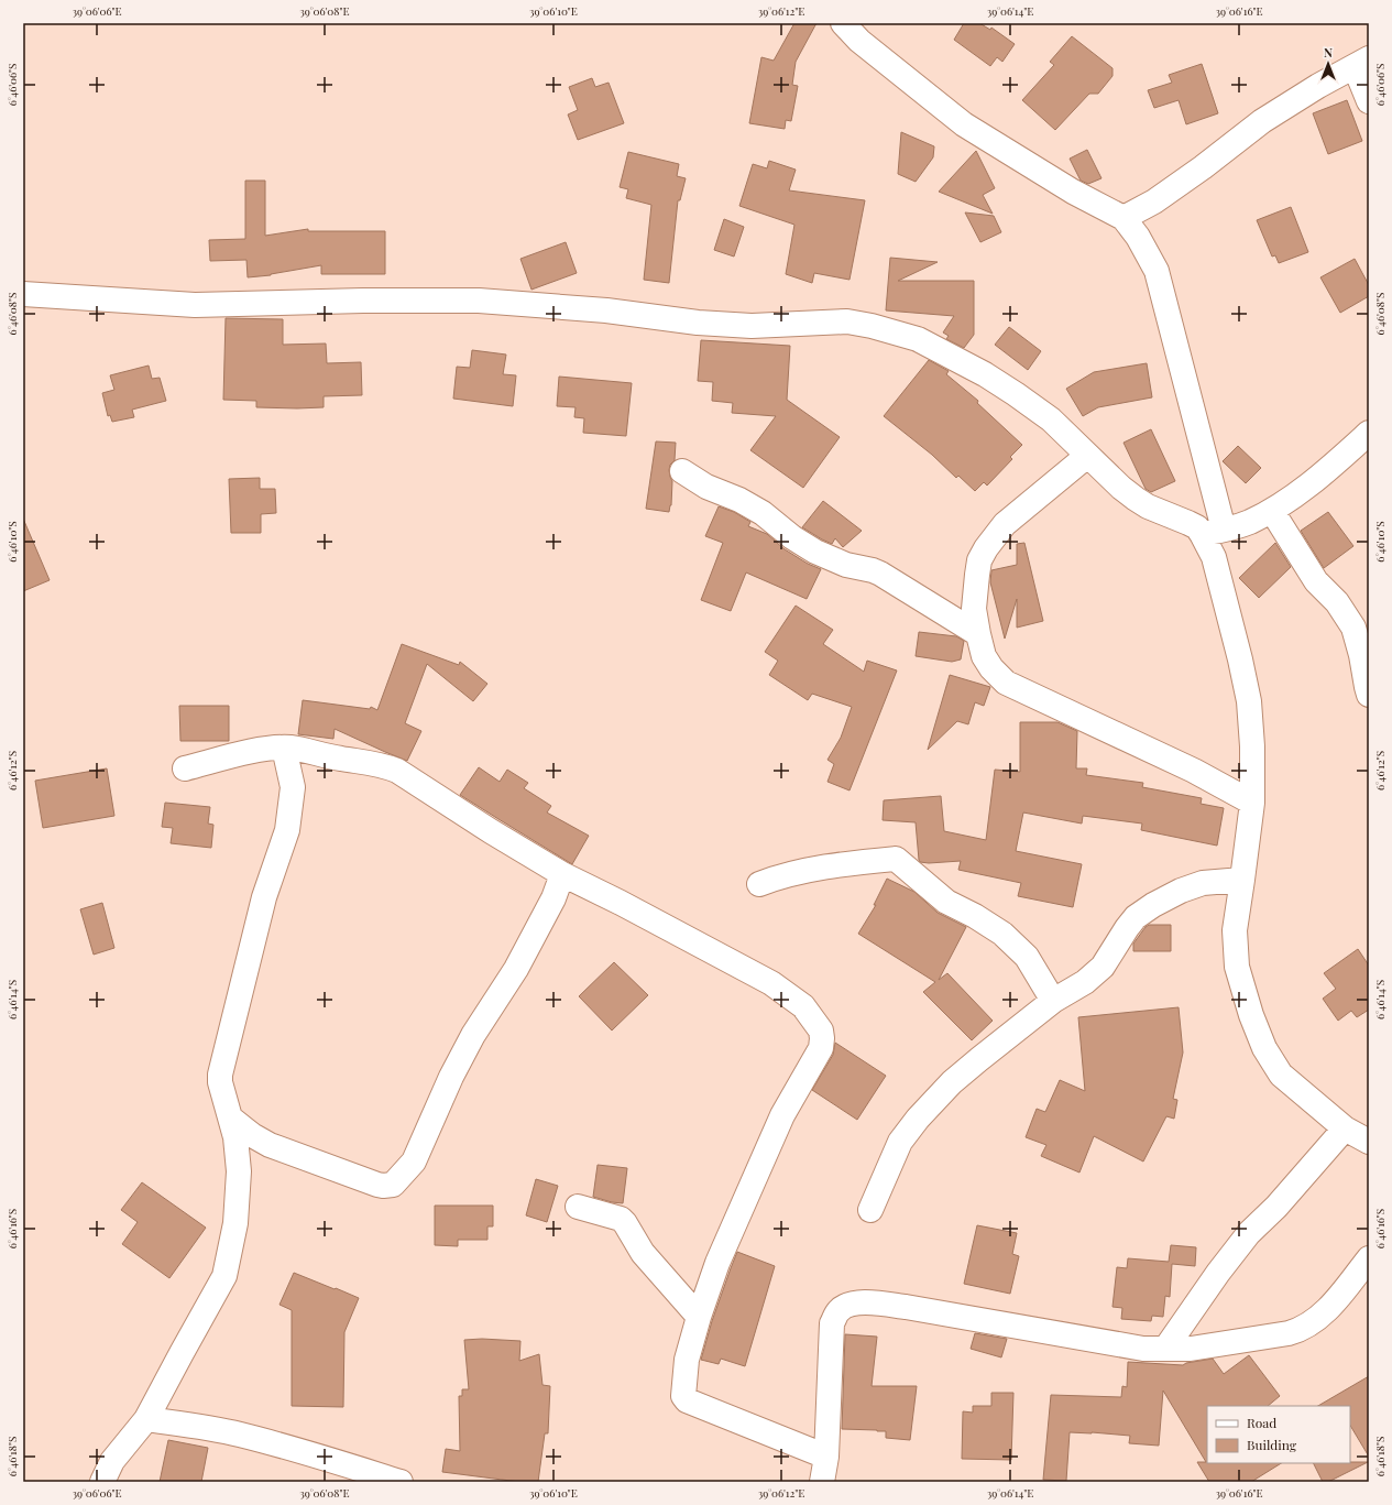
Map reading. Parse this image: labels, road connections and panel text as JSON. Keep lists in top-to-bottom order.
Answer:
{
  "legend": ["Road", "Building"],
  "north": "top",
  "coordinates": [
    "39°06'06\"E",
    "39°06'08\"E",
    "39°06'10\"E",
    "39°06'12\"E",
    "39°06'14\"E",
    "39°06'16\"E",
    "6°46'06\"S",
    "6°46'08\"S",
    "6°46'10\"S",
    "6°46'12\"S",
    "6°46'14\"S",
    "6°46'16\"S",
    "6°46'18\"S"
  ]
}
